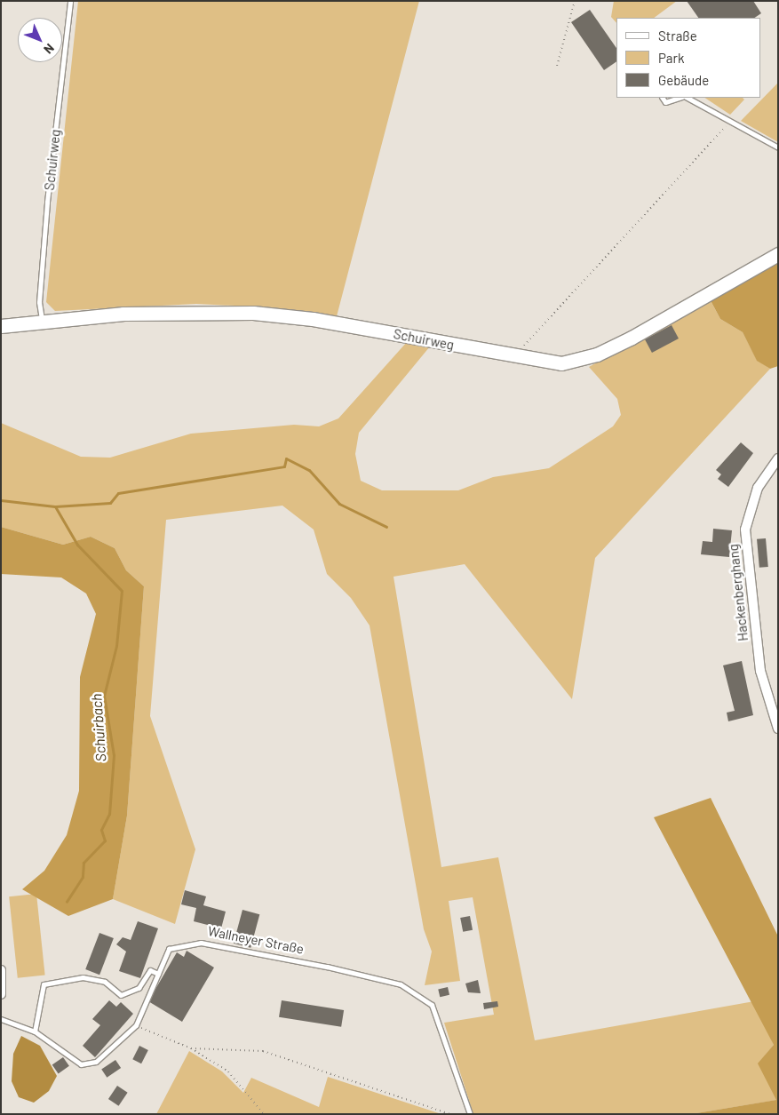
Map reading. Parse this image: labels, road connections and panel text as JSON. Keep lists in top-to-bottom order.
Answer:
{
  "streets": {
    "main road": ["Schuirweg"],
    "street": ["Hackenberghang"],
    "lane": ["Wallneyer Straße"]
  },
  "water": ["Schuirbach"],
  "legend": ["Straße", "Park", "Gebäude"],
  "north": "bottom right"
}
